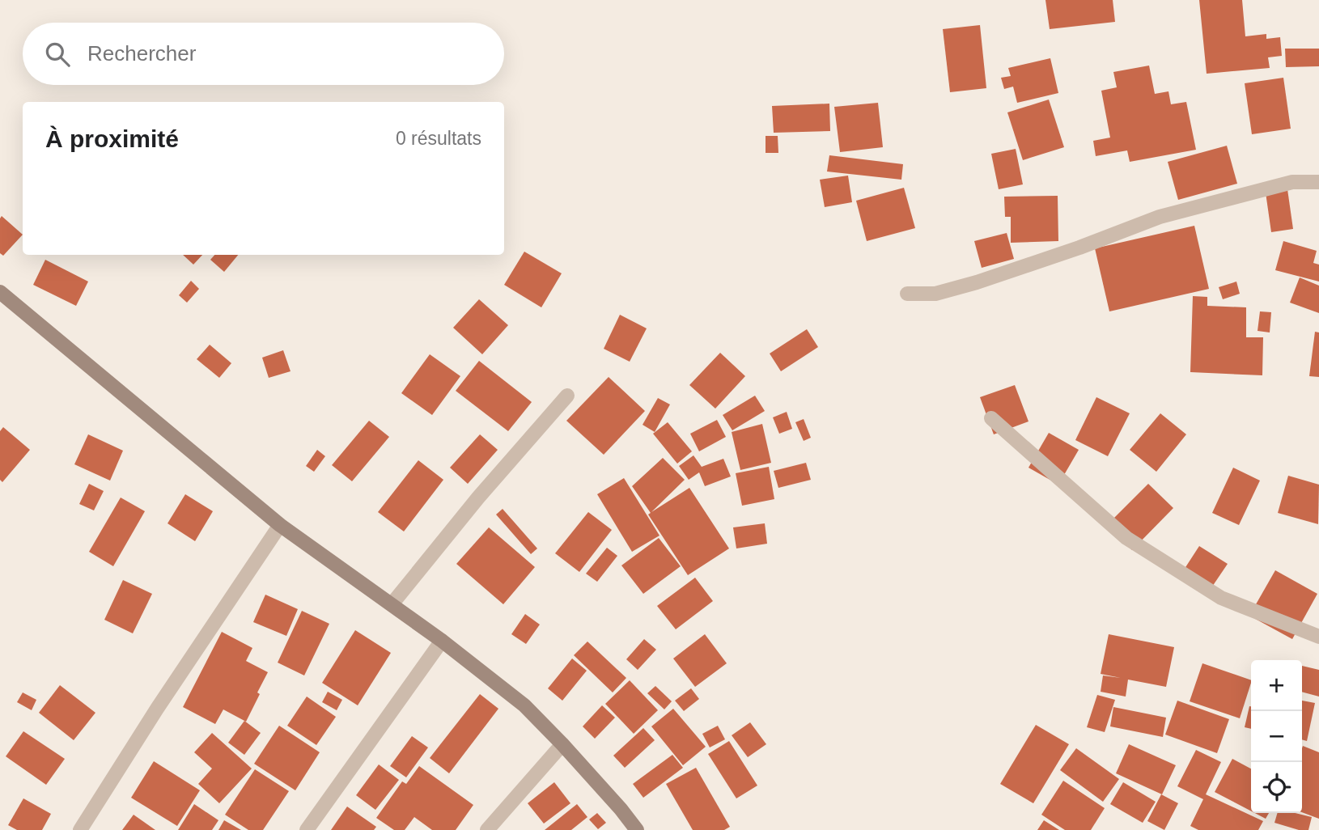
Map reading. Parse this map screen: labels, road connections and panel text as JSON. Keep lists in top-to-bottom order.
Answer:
{
  "page": {
    "search": "Rechercher",
    "heading": ["À proximité", "0 résultats"],
    "map_buttons": ["+", "−"]
  }
}
